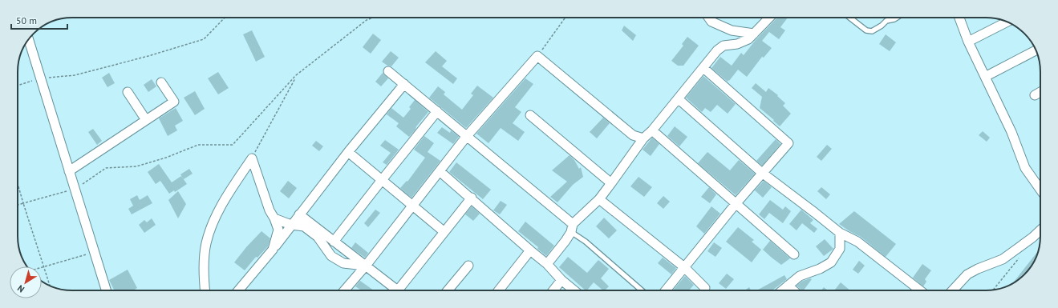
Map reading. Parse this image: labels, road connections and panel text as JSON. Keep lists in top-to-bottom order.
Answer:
{
  "scale_bar": "50 m",
  "north": "bottom left"
}
